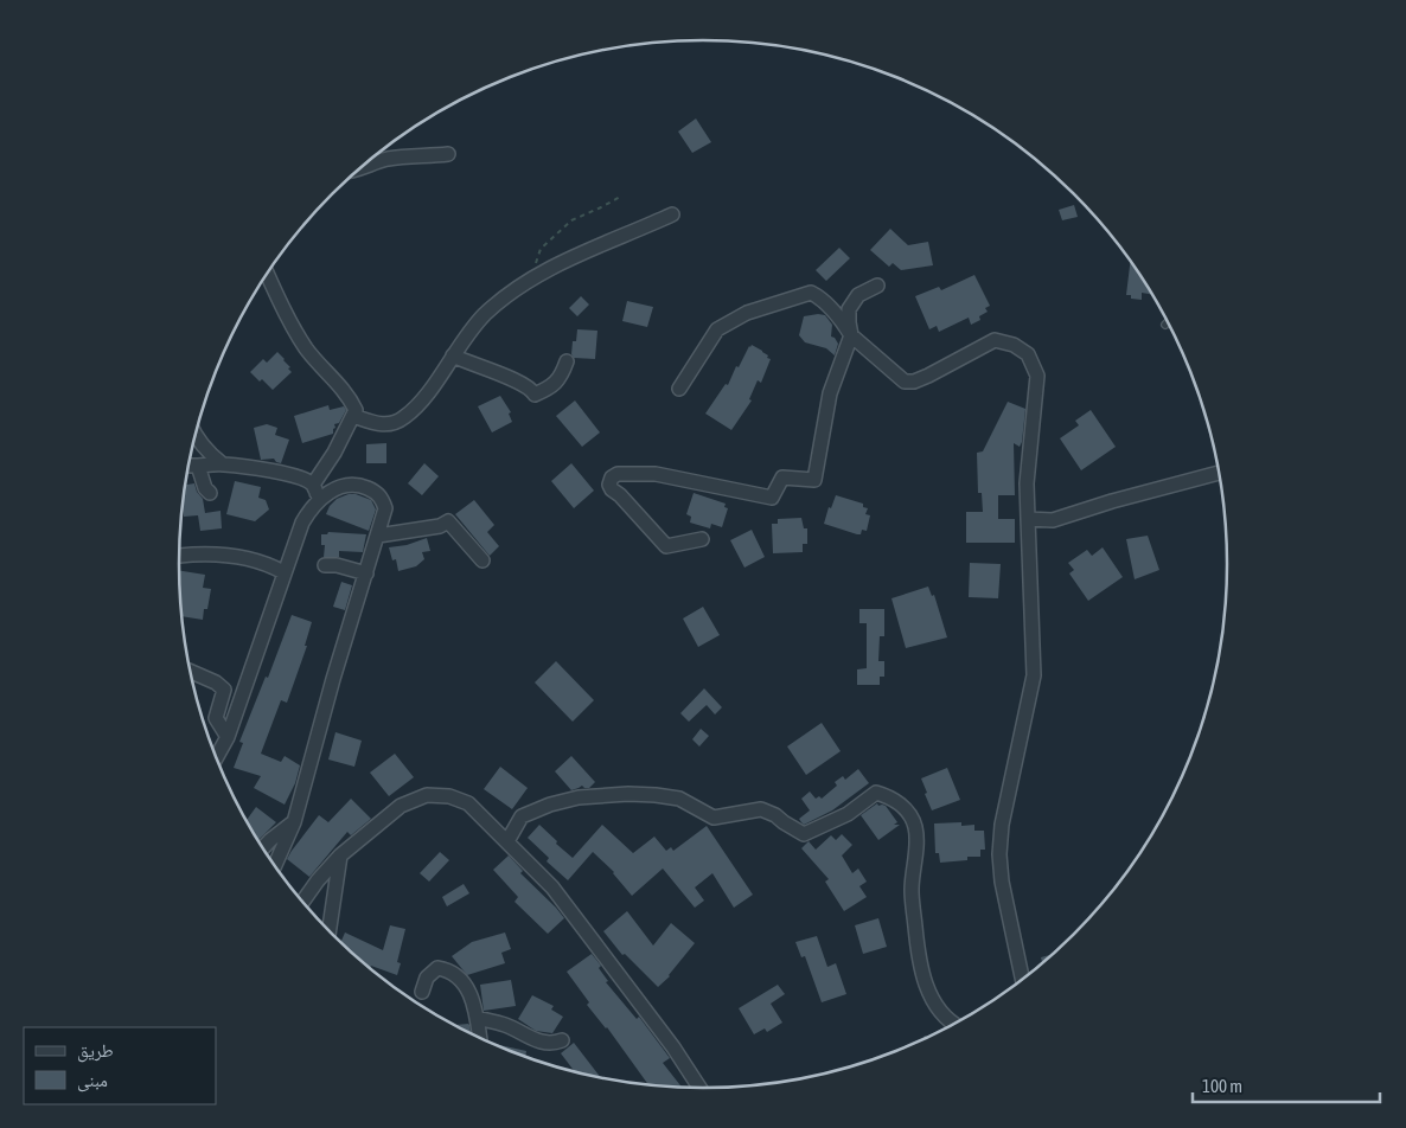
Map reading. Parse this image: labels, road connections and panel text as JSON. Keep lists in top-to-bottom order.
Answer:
{
  "legend": ["طريق", "مبنى"],
  "scale_bar": "100 m"
}
